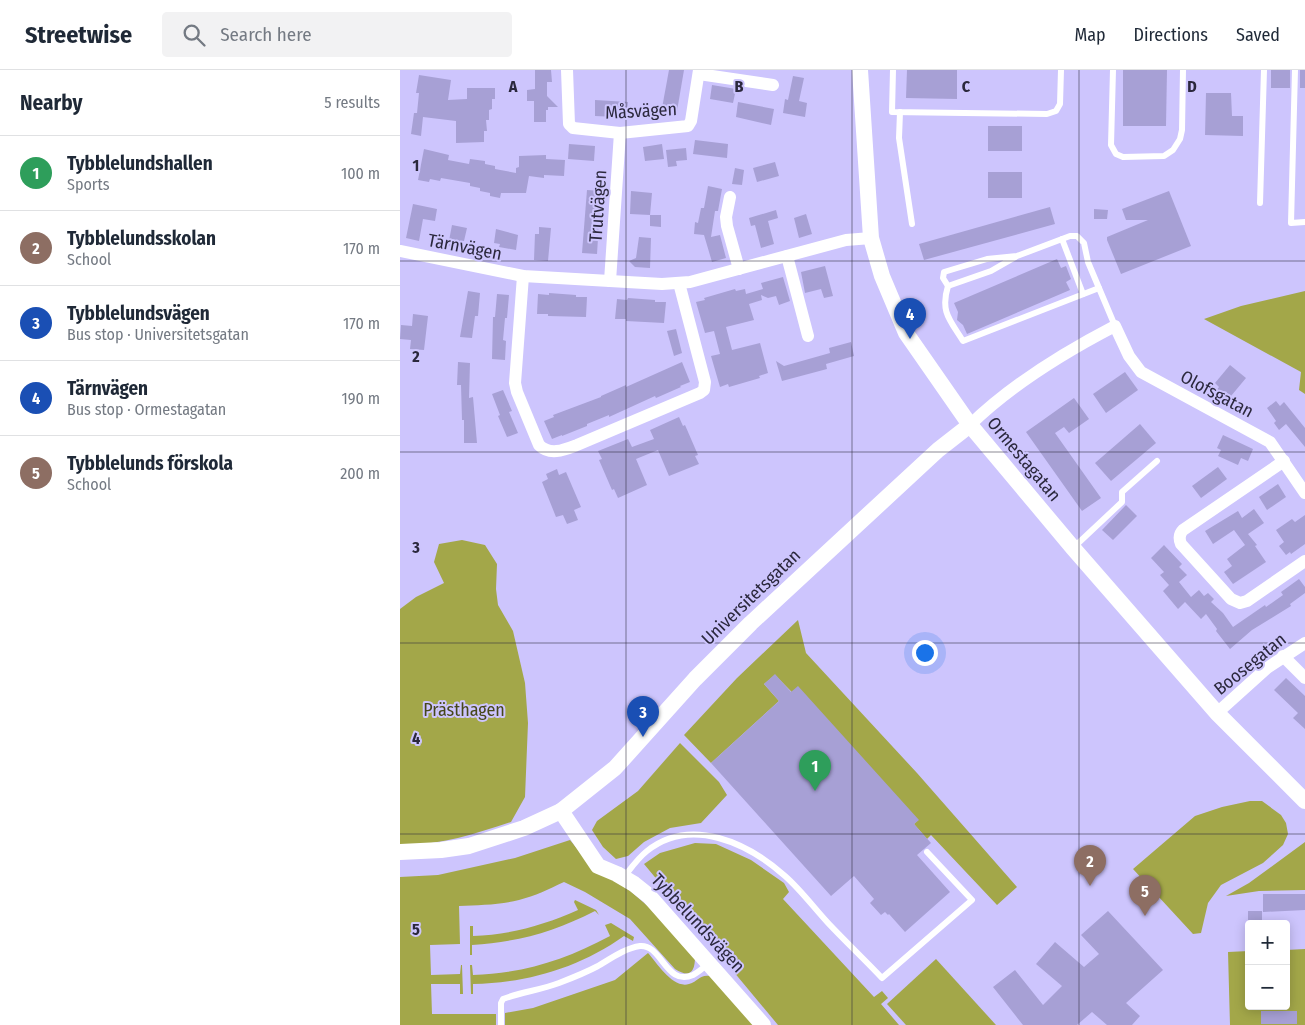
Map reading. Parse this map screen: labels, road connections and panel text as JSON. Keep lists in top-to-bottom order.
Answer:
{
  "streets": {
    "street": [
      "Måsvägen",
      "Trutvägen",
      "Tärnvägen",
      "Olofsgatan",
      "Ormestagatan",
      "Universitetsgatan",
      "Boosegatan",
      "Tybbelundsvägen"
    ]
  },
  "crossings": [
    ["Måsvägen", "Trutvägen"],
    ["Trutvägen", "Tärnvägen"],
    ["Tärnvägen", "Ormestagatan"],
    ["Olofsgatan", "Universitetsgatan"],
    ["Ormestagatan", "Universitetsgatan"],
    ["Ormestagatan", "Boosegatan"],
    ["Universitetsgatan", "Tybbelundsvägen"]
  ],
  "parks": ["Prästhagen"],
  "page": {
    "header": "Streetwise",
    "search": "Search here",
    "nav": ["Map", "Directions", "Saved"],
    "heading": ["Nearby", "5 results"],
    "list": [
      {
        "mark": "1",
        "name": "Tybblelundshallen",
        "note": "Sports",
        "value": "100 m"
      },
      {
        "mark": "2",
        "name": "Tybblelundsskolan",
        "note": "School",
        "value": "170 m"
      },
      {
        "mark": "3",
        "name": "Tybblelundsvägen",
        "note": "Bus stop · Universitetsgatan",
        "value": "170 m"
      },
      {
        "mark": "4",
        "name": "Tärnvägen",
        "note": "Bus stop · Ormestagatan",
        "value": "190 m"
      },
      {
        "mark": "5",
        "name": "Tybblelunds förskola",
        "note": "School",
        "value": "200 m"
      }
    ],
    "pins": [
      "4",
      "3",
      "1",
      "2",
      "5"
    ],
    "map_buttons": ["+", "−"]
  },
  "grid": {
    "columns": [
      "A",
      "B",
      "C",
      "D"
    ],
    "rows": [
      "1",
      "2",
      "3",
      "4",
      "5"
    ]
  }
}
